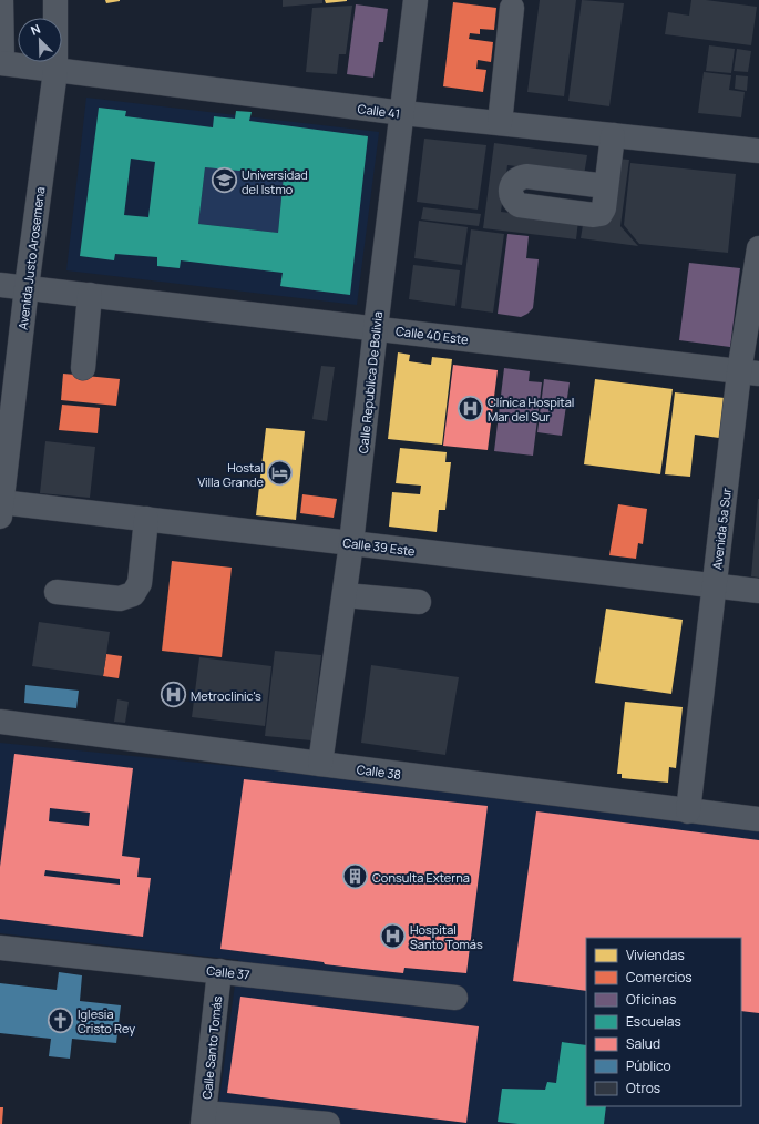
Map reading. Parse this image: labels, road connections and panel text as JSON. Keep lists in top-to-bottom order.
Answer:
{
  "streets": {
    "street": [
      "Calle 41",
      "Avenida Justo Arosemena",
      "Calle 40 Este",
      "Calle Republica De Bolivia",
      "Avenida 5a Sur",
      "Calle 39 Este",
      "Calle 38",
      "Calle 37",
      "Calle Santo Tomás"
    ]
  },
  "crossings": [
    ["Calle 41", "Avenida Justo Arosemena"],
    ["Calle 41", "Calle Republica De Bolivia"],
    ["Avenida Justo Arosemena", "Calle 40 Este"],
    ["Avenida Justo Arosemena", "Calle 39 Este"],
    ["Calle 40 Este", "Calle Republica De Bolivia"],
    ["Calle 40 Este", "Avenida 5a Sur"],
    ["Calle Republica De Bolivia", "Calle 39 Este"],
    ["Calle Republica De Bolivia", "Calle 38"],
    ["Avenida 5a Sur", "Calle 39 Este"],
    ["Avenida 5a Sur", "Calle 38"],
    ["Calle 37", "Calle Santo Tomás"]
  ],
  "places": {
    "school or university": ["Universidad del Istmo"],
    "hospital": ["Clínica Hospital Mar del Sur", "Metroclinic's", "Hospital Santo Tomás"],
    "hotel": ["Hostal Villa Grande"],
    "building": ["Consulta Externa"],
    "church": ["Iglesia Cristo Rey"]
  },
  "legend": [
    "Viviendas",
    "Comercios",
    "Oficinas",
    "Escuelas",
    "Salud",
    "Público",
    "Otros"
  ],
  "north": "top left"
}
